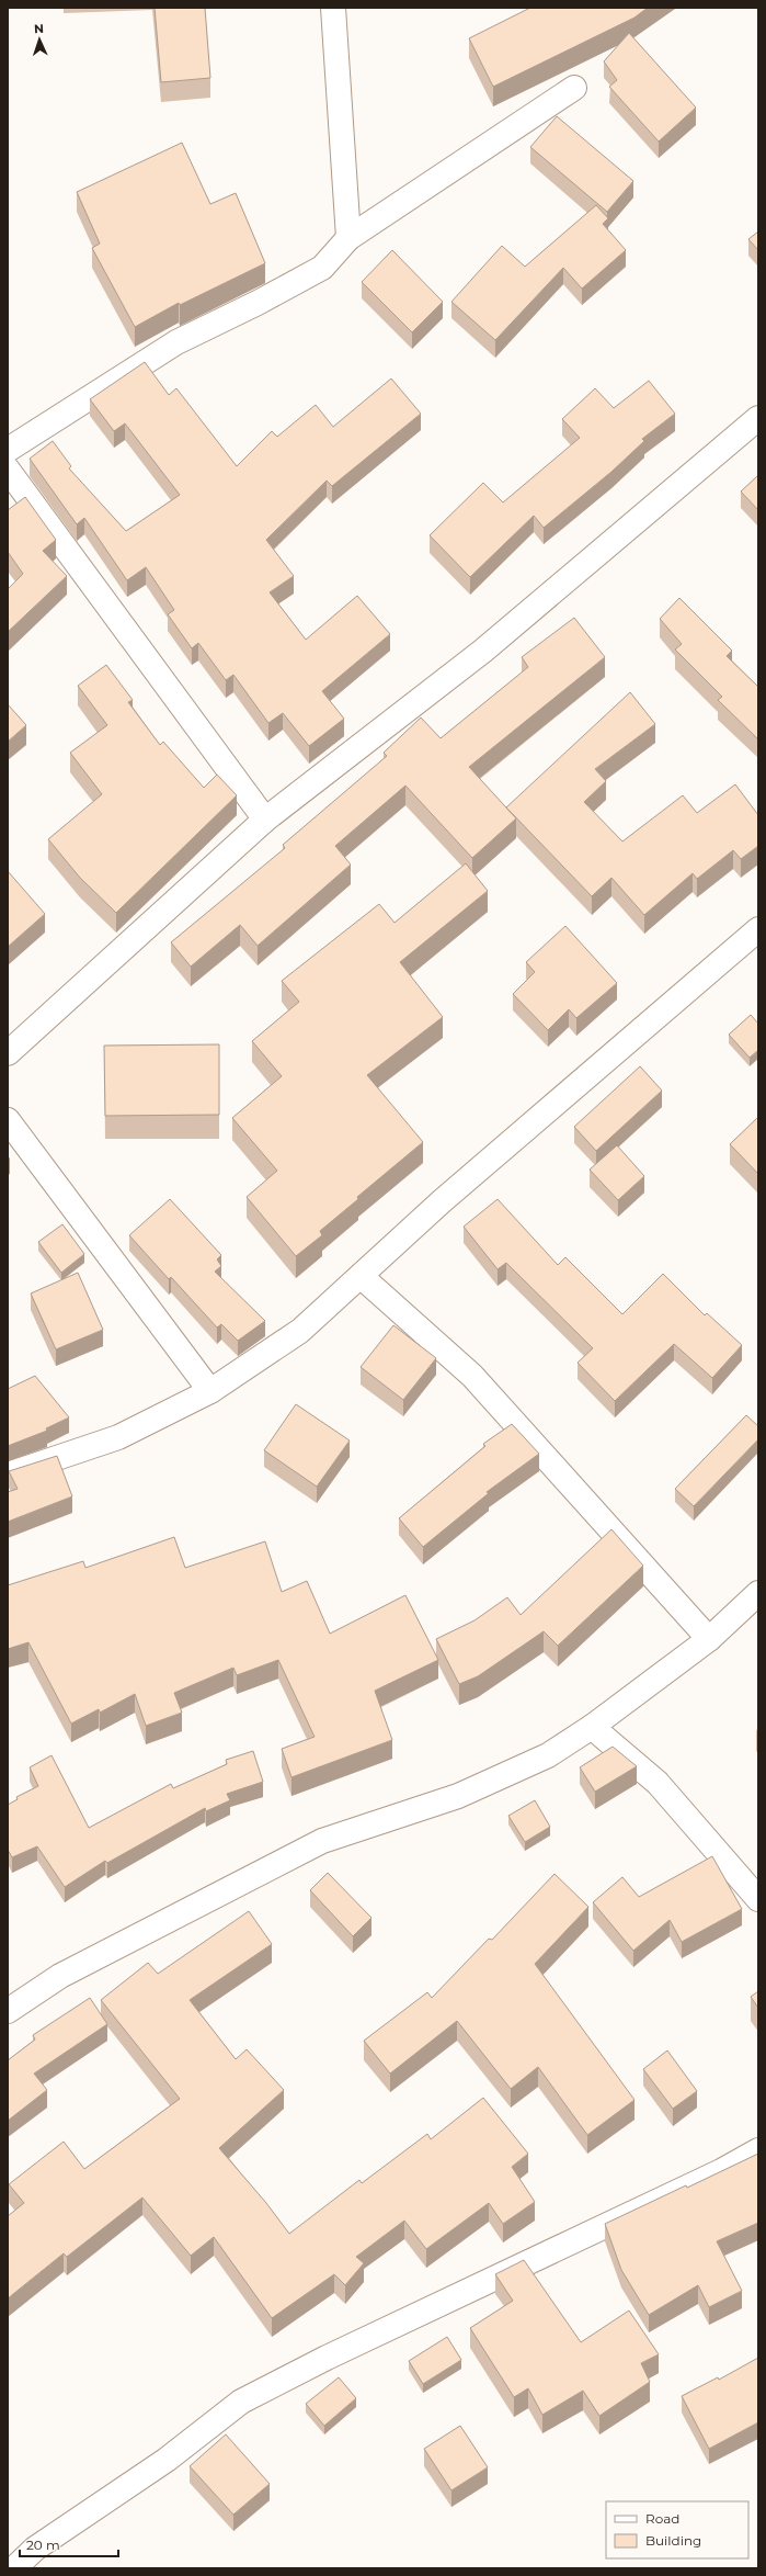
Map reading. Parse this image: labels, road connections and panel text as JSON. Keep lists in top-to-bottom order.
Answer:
{
  "legend": ["Road", "Building"],
  "scale_bar": "20 m",
  "north": "top"
}
